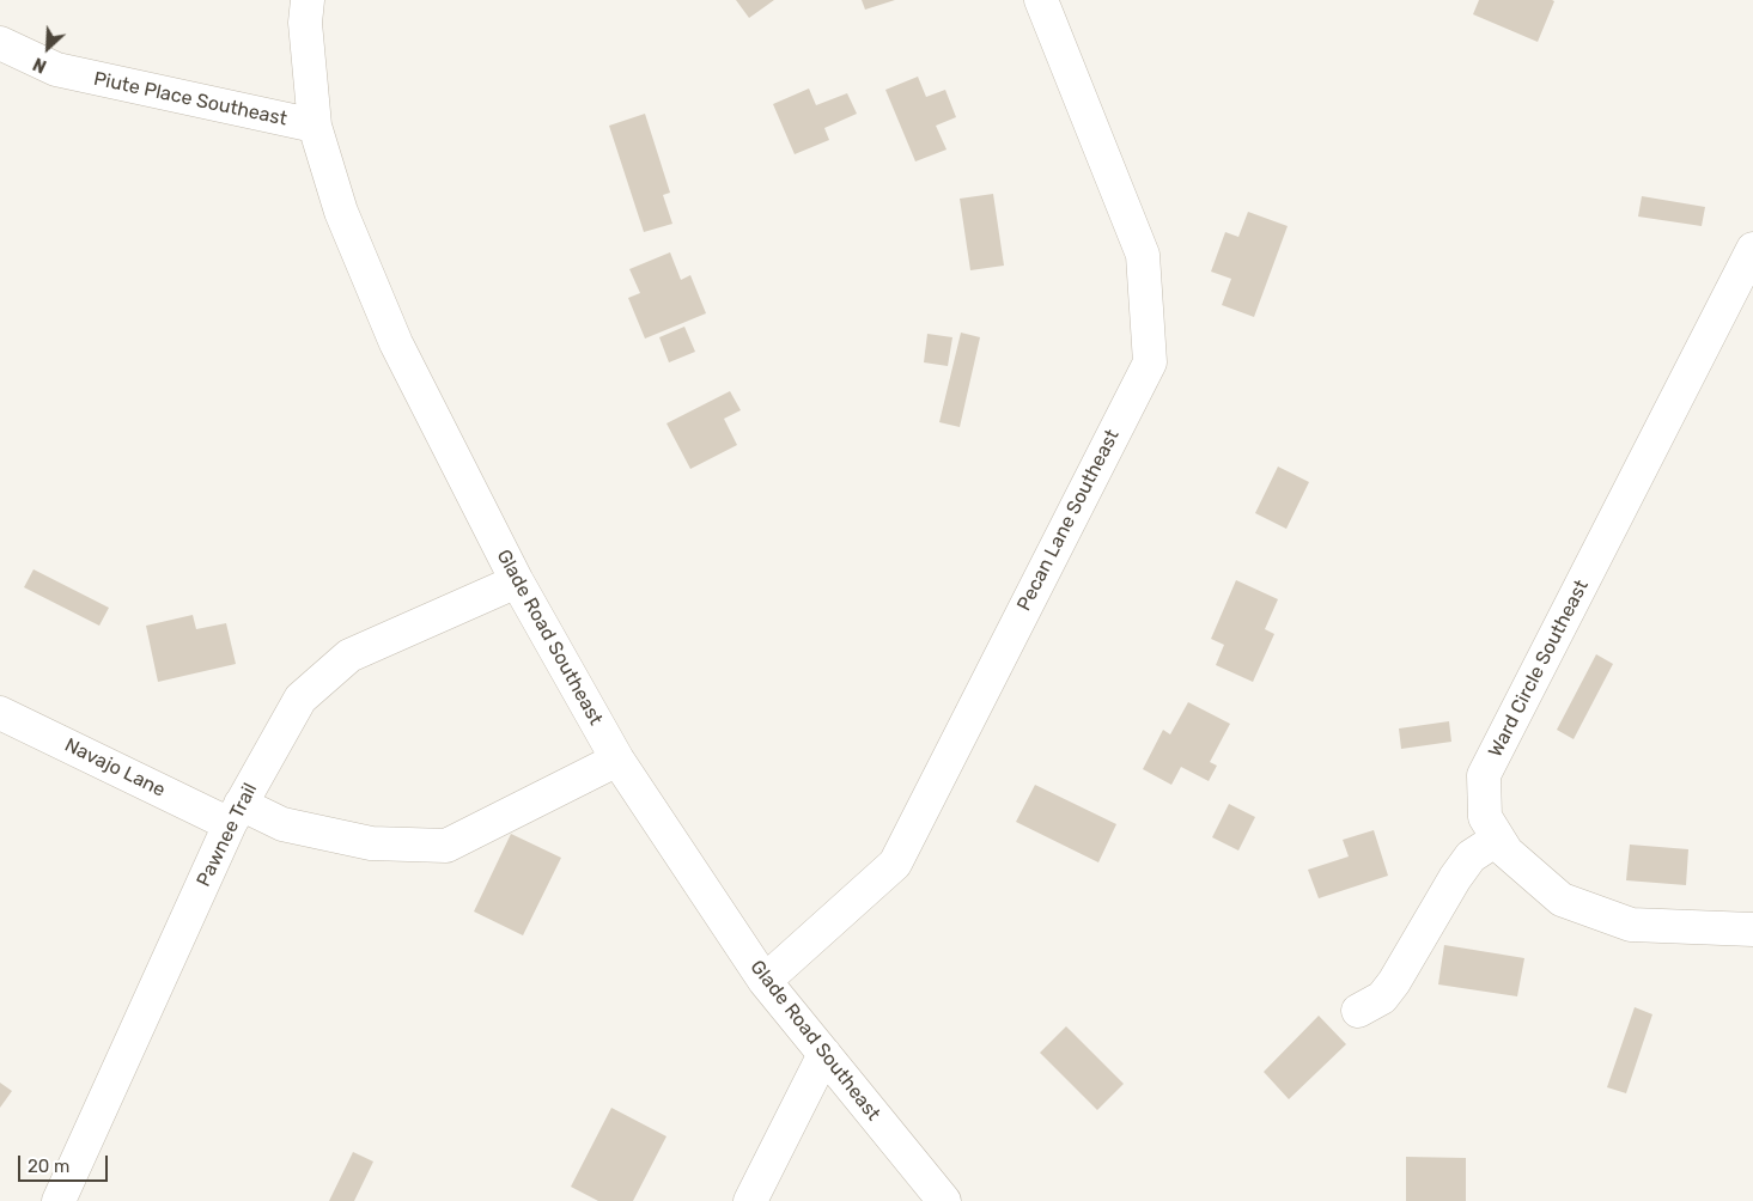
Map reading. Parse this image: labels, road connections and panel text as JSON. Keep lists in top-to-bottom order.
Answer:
{
  "streets": {
    "street": [
      "Piute Place Southeast",
      "Pecan Lane Southeast",
      "Glade Road Southeast",
      "Ward Circle Southeast",
      "Navajo Lane",
      "Pawnee Trail"
    ]
  },
  "crossings": [
    ["Piute Place Southeast", "Glade Road Southeast"],
    ["Pecan Lane Southeast", "Glade Road Southeast"],
    ["Glade Road Southeast", "Navajo Lane"],
    ["Glade Road Southeast", "Pawnee Trail"],
    ["Navajo Lane", "Pawnee Trail"]
  ],
  "scale_bar": "20 m",
  "north": "bottom left"
}
